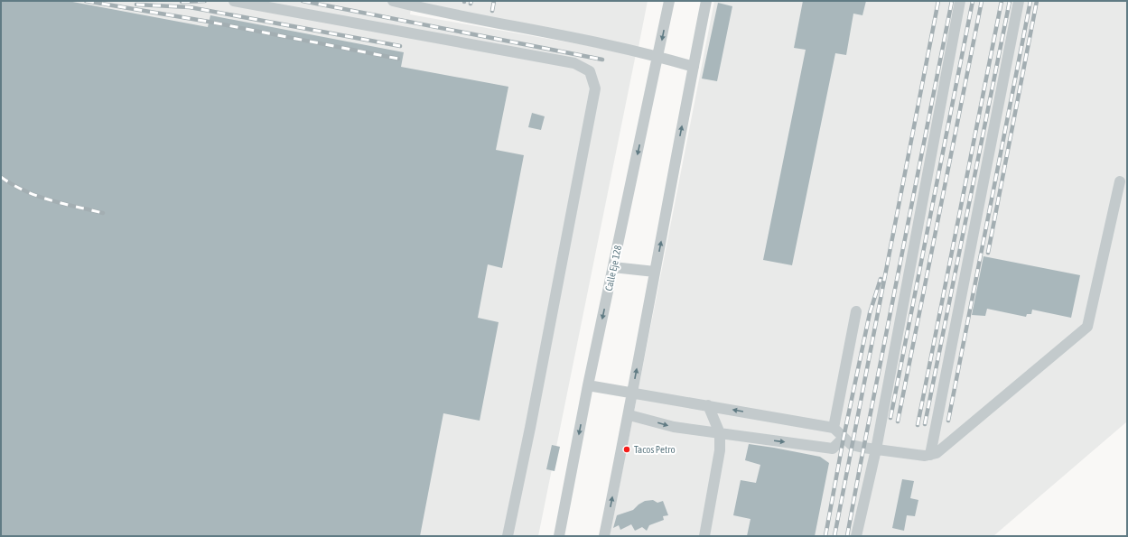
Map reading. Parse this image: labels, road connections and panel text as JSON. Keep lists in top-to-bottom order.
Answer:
{
  "streets": {
    "street": ["Calle Eje 128"]
  },
  "places": ["Tacos Petro"]
}
